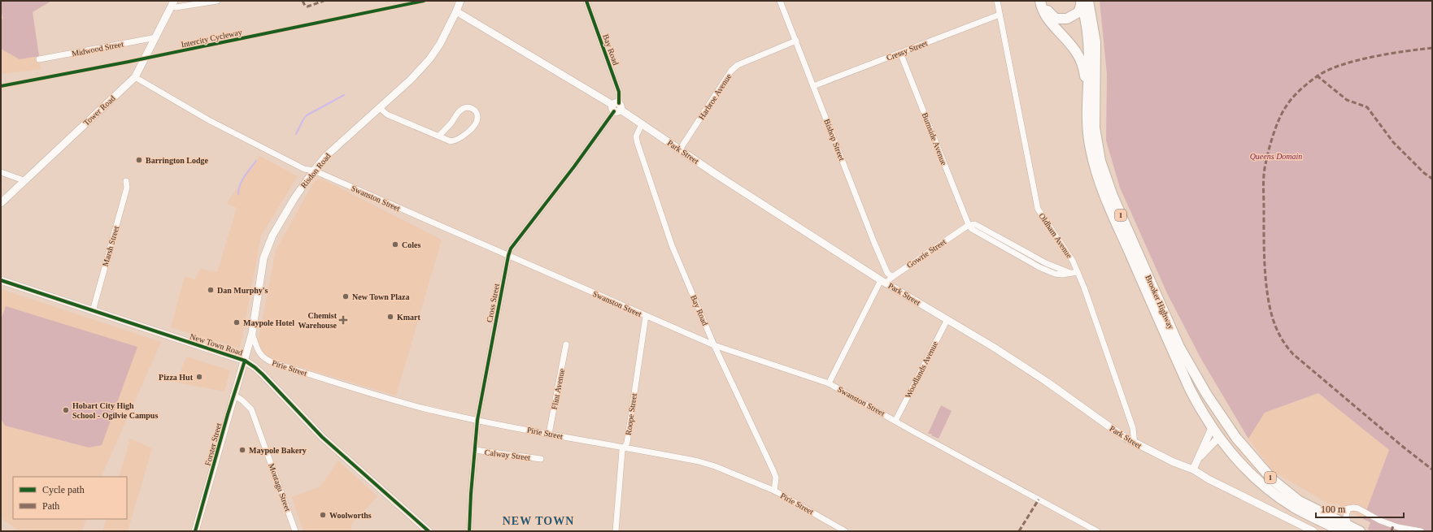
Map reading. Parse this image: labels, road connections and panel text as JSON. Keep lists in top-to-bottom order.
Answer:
{
  "streets": {
    "highway": ["1", "Brooker Highway"],
    "street": [
      "Midwood Street",
      "Bay Road",
      "Cressy Street",
      "Harbroe Avenue",
      "Tower Road",
      "Burnside Avenue",
      "Bishop Street",
      "Park Street",
      "Risdon Road",
      "Swanston Street",
      "Oldham Avenue",
      "Marsh Street",
      "Gowrie Street",
      "Cross Street",
      "New Town Road",
      "Pirie Street",
      "Woodlands Avenue",
      "Flint Avenue",
      "Roope Street",
      "Forster Street",
      "Calway Street",
      "Montagu Street"
    ],
    "cycle path": ["Intercity Cycleway"]
  },
  "crossings": [
    ["Midwood Street", "Tower Road"],
    ["Bay Road", "Park Street"],
    ["Bay Road", "Swanston Street"],
    ["Bay Road", "Cross Street"],
    ["Bay Road", "Pirie Street"],
    ["Cressy Street", "Burnside Avenue"],
    ["Cressy Street", "Bishop Street"],
    ["Cressy Street", "Oldham Avenue"],
    ["Harbroe Avenue", "Bishop Street"],
    ["Harbroe Avenue", "Park Street"],
    ["Tower Road", "Swanston Street"],
    ["Burnside Avenue", "Gowrie Street"],
    ["Bishop Street", "Gowrie Street"],
    ["Park Street", "Risdon Road"],
    ["Park Street", "Oldham Avenue"],
    ["Park Street", "Gowrie Street"],
    ["Park Street", "Cross Street"],
    ["Park Street", "Woodlands Avenue"],
    ["Risdon Road", "Swanston Street"],
    ["Risdon Road", "New Town Road"],
    ["Risdon Road", "Pirie Street"],
    ["Risdon Road", "Forster Street"],
    ["Swanston Street", "Cross Street"],
    ["Swanston Street", "Woodlands Avenue"],
    ["Swanston Street", "Roope Street"],
    ["Marsh Street", "New Town Road"],
    ["Cross Street", "Pirie Street"],
    ["Cross Street", "Calway Street"],
    ["New Town Road", "Forster Street"],
    ["Pirie Street", "Flint Avenue"],
    ["Pirie Street", "Roope Street"],
    ["Forster Street", "Montagu Street"]
  ],
  "districts": ["NEW TOWN"],
  "parks": ["Queens Domain"],
  "places": {
    "other": [
      "Barrington Lodge",
      "Coles",
      "Dan Murphy's",
      "New Town Plaza",
      "Kmart",
      "Maypole Hotel",
      "Pizza Hut",
      "Hobart City High School - Ogilvie Campus",
      "Maypole Bakery",
      "Woolworths"
    ],
    "health": ["Chemist Warehouse"]
  },
  "legend": ["Cycle path", "Path"],
  "scale_bar": "100 m"
}
